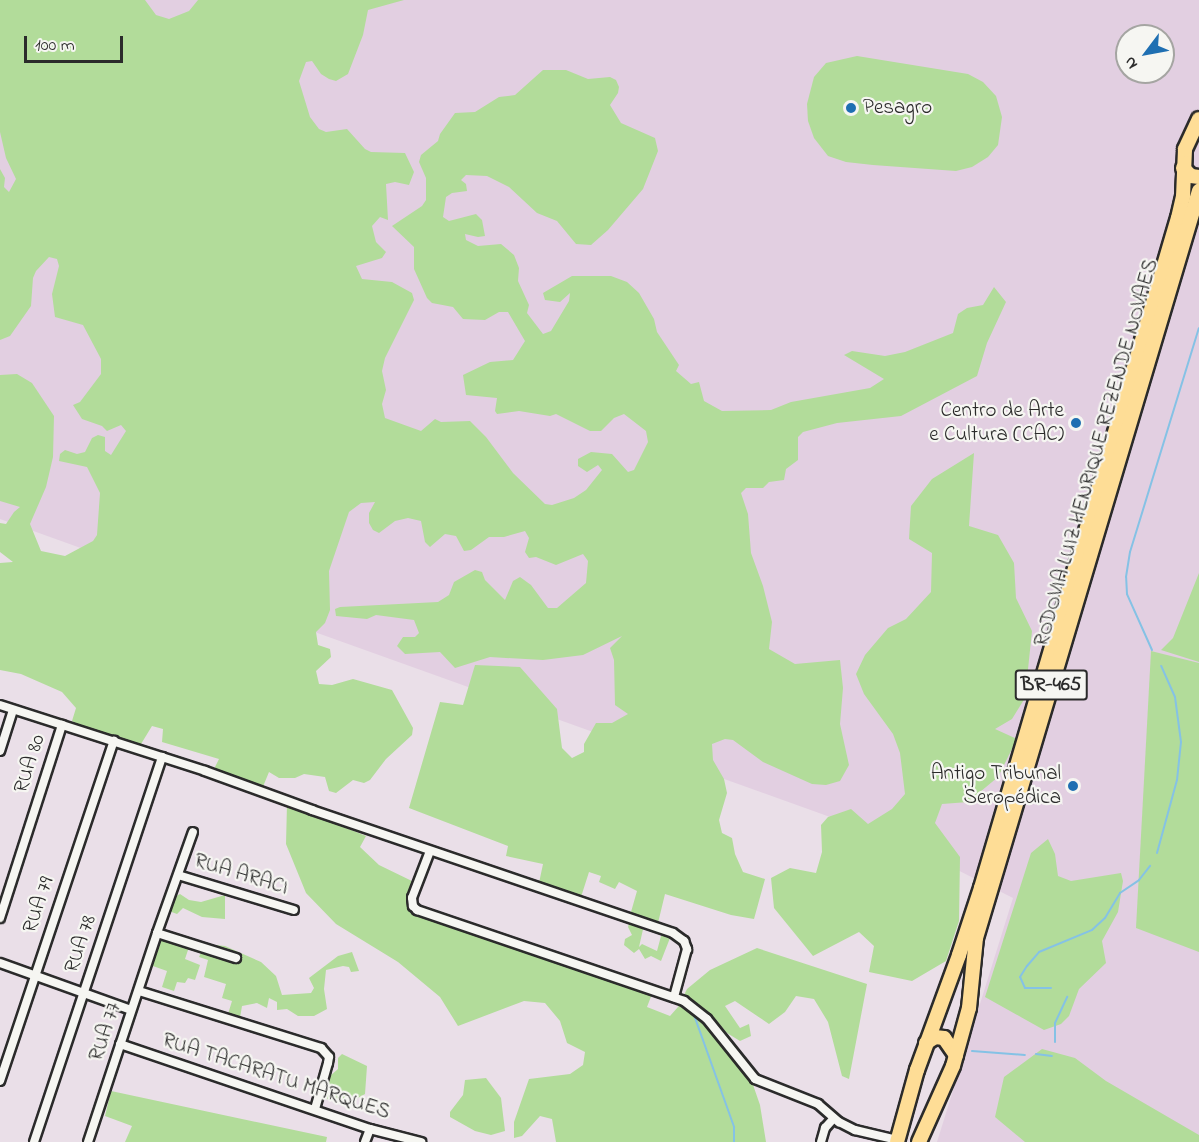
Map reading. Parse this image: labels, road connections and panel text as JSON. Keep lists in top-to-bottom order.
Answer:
{
  "streets": {
    "highway": ["RODOVIA LUIZ HENRIQUE REZENDE NOVAES", "BR-465"],
    "street": [
      "RUA 80",
      "RUA ARACI",
      "RUA 79",
      "RUA 78",
      "RUA 77",
      "RUA TACARATU MARQUES"
    ]
  },
  "crossings": [
    ["RUA ARACI", "RUA 77"],
    ["RUA 77", "RUA TACARATU MARQUES"]
  ],
  "places": ["Pesagro", "Centro de Arte e Cultura (CAC)", "Antigo Tribunal Seropédica"],
  "scale_bar": "100 m",
  "north": "bottom left"
}
